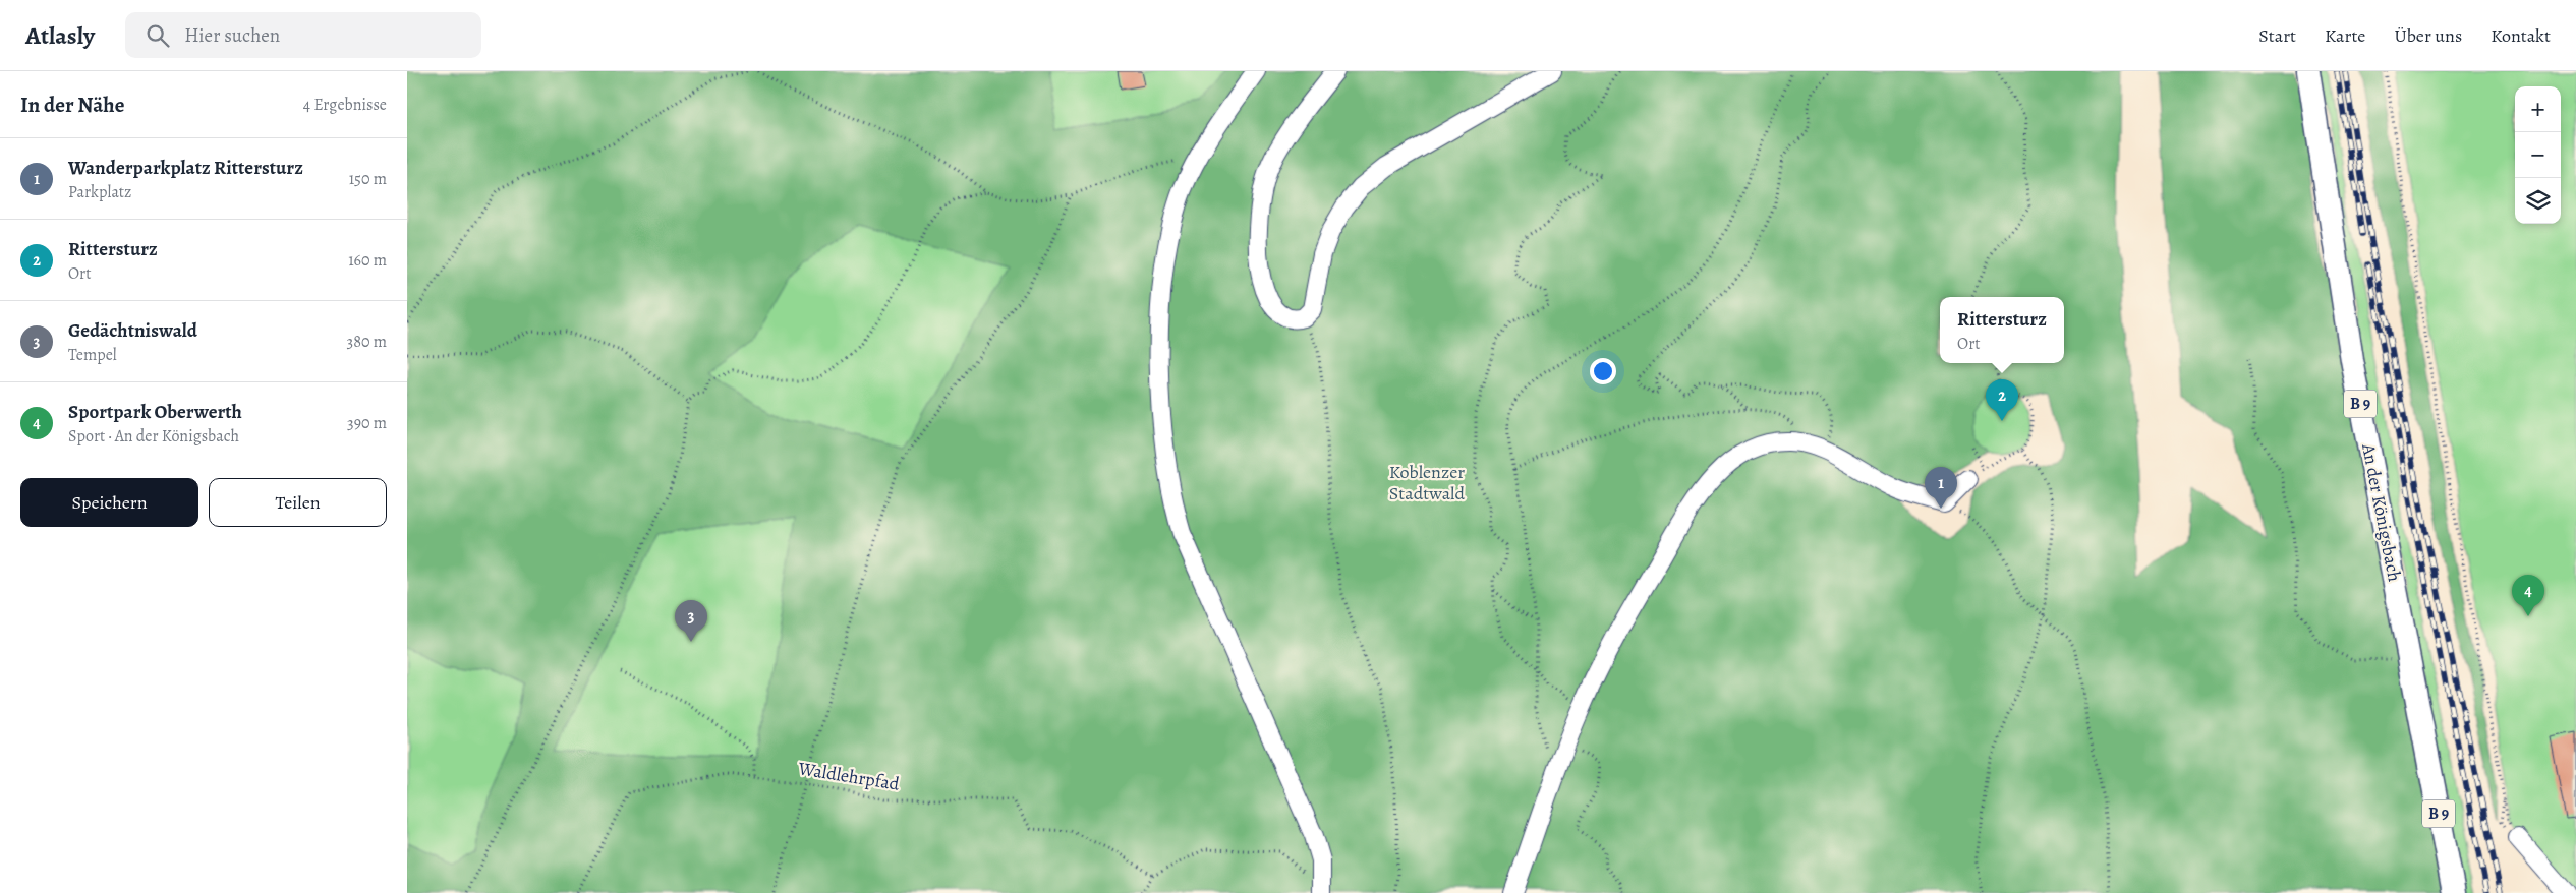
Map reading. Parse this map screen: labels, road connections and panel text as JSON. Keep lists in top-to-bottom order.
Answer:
{
  "streets": {
    "main road": ["B 9", "An der Königsbach"],
    "path": ["Waldlehrpfad"]
  },
  "parks": ["Koblenzer Stadtwald"],
  "page": {
    "header": "Atlasly",
    "search": "Hier suchen",
    "nav": [
      "Start",
      "Karte",
      "Über uns",
      "Kontakt"
    ],
    "heading": ["In der Nähe", "4 Ergebnisse"],
    "map_buttons": ["+", "−"],
    "list": [
      {
        "mark": "1",
        "name": "Wanderparkplatz Rittersturz",
        "note": "Parkplatz",
        "value": "150 m"
      },
      {
        "mark": "2",
        "name": "Rittersturz",
        "note": "Ort",
        "value": "160 m"
      },
      {
        "mark": "3",
        "name": "Gedächtniswald",
        "note": "Tempel",
        "value": "380 m"
      },
      {
        "mark": "4",
        "name": "Sportpark Oberwerth",
        "note": "Sport · An der Königsbach",
        "value": "390 m"
      }
    ],
    "popup": ["Rittersturz", "Ort"],
    "pins": [
      "2",
      "1",
      "4",
      "3"
    ],
    "buttons": ["Speichern", "Teilen"]
  }
}
